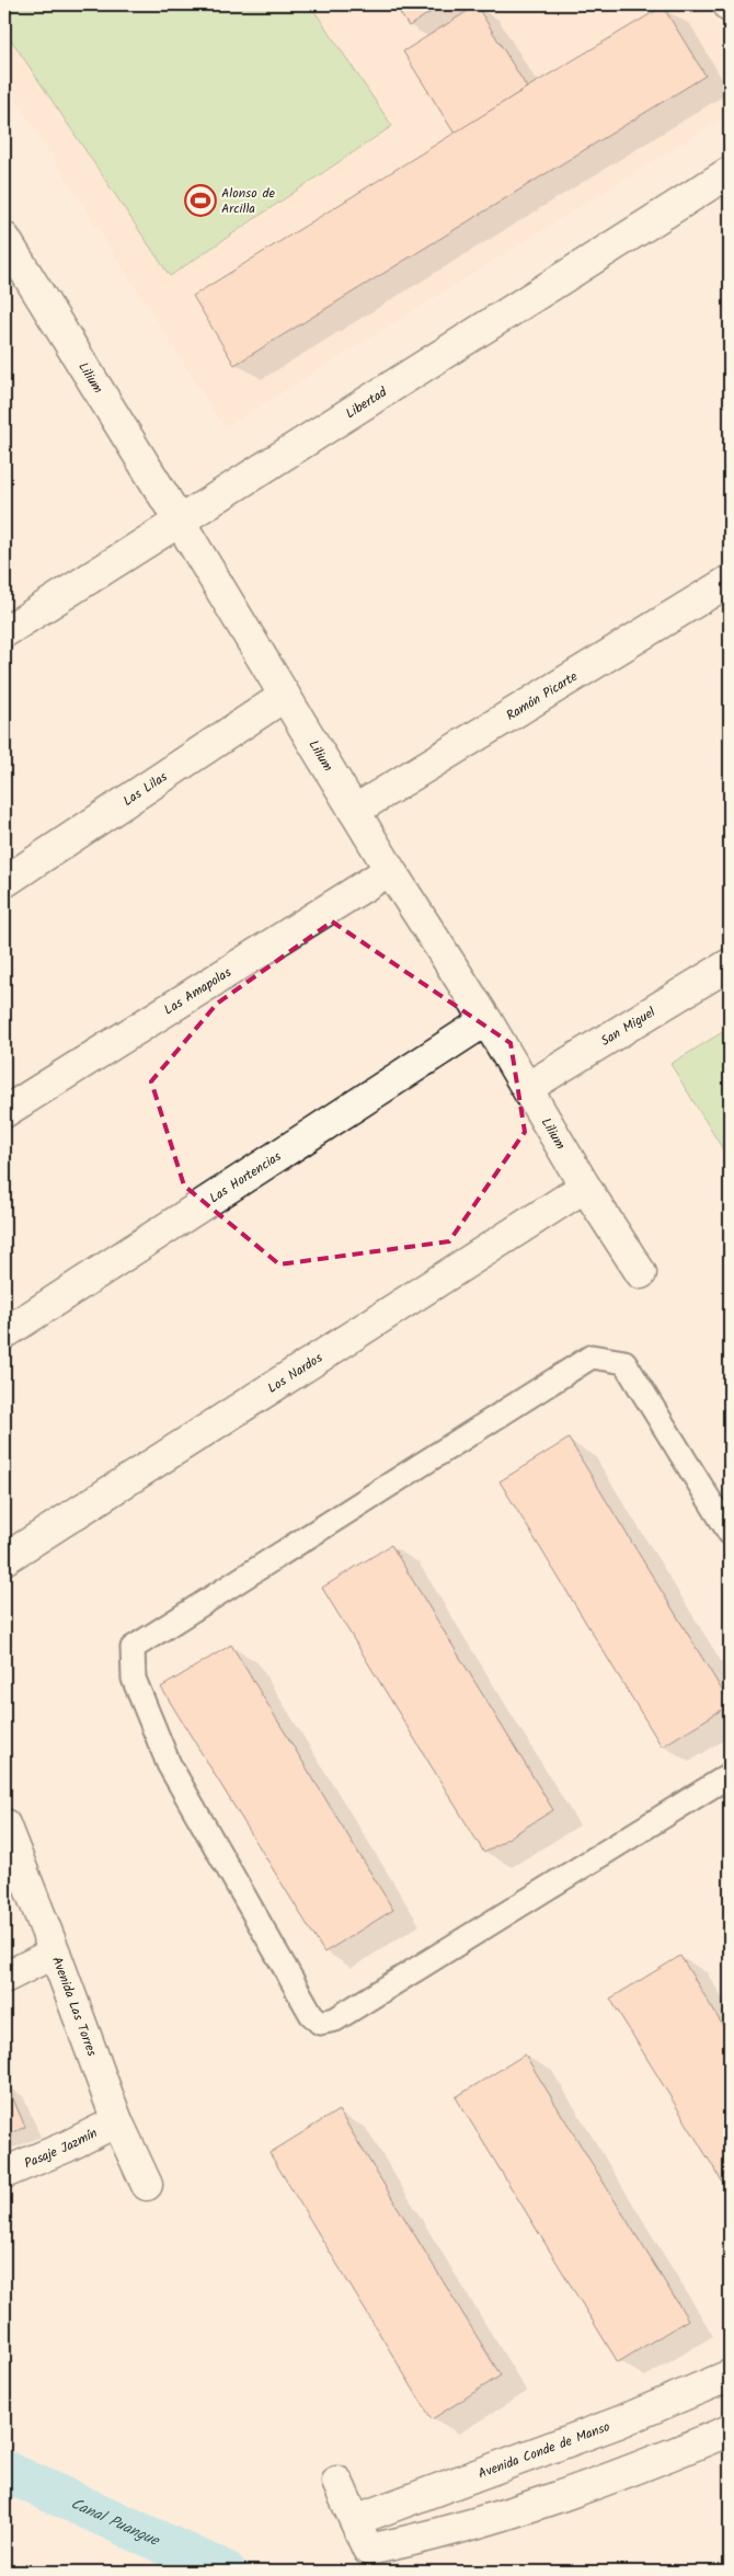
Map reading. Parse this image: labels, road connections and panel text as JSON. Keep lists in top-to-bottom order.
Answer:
{
  "streets": {
    "street": [
      "Lilium",
      "Libertad",
      "Ramón Picarte",
      "Las Lilas",
      "Las Amapolas",
      "San Miguel",
      "Las Hortencias",
      "Los Nardos",
      "Avenida Las Torres",
      "Pasaje Jazmín",
      "Avenida Conde de Manso"
    ]
  },
  "crossings": [
    ["Lilium", "Libertad"],
    ["Lilium", "Ramón Picarte"],
    ["Lilium", "Las Lilas"],
    ["Lilium", "Las Amapolas"],
    ["Lilium", "San Miguel"],
    ["Lilium", "Las Hortencias"],
    ["Lilium", "Los Nardos"],
    ["Avenida Las Torres", "Pasaje Jazmín"]
  ],
  "water": ["Canal Puangue"],
  "places": {
    "sports": ["Alonso de Arcilla"]
  }
}
